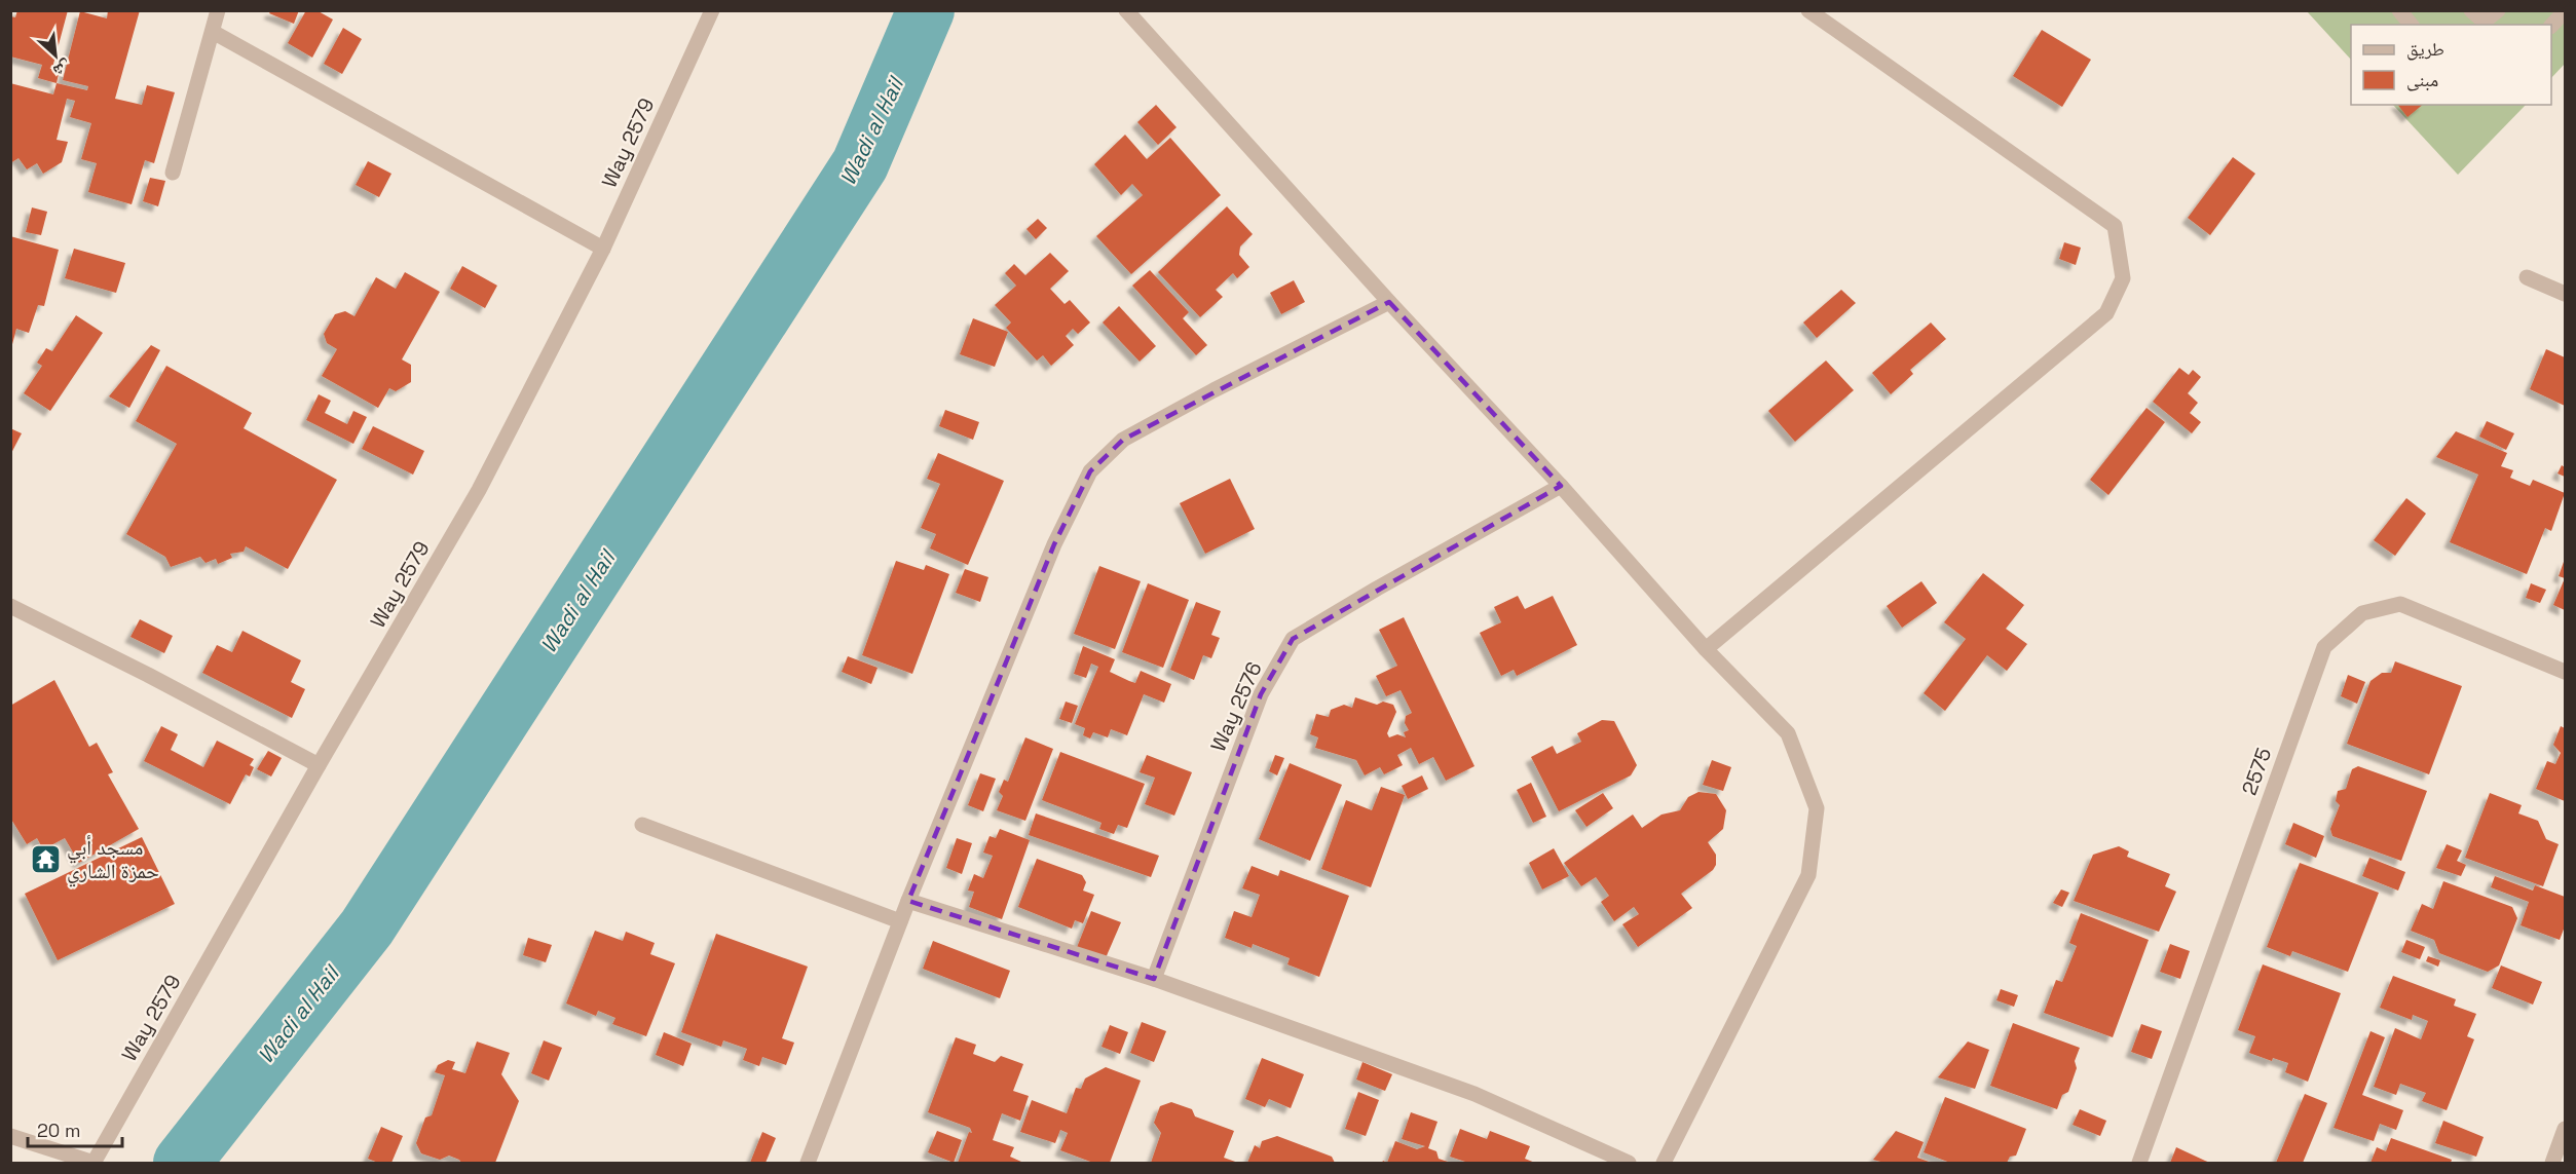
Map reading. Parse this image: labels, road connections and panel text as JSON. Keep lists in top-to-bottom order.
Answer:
{
  "streets": {
    "street": ["Way 2579", "Way 2576", "2575"]
  },
  "water": ["Wadi al Hail"],
  "places": {
    "temple": ["مسجد أبي حمزة الشاري"]
  },
  "legend": ["طريق", "مبنى"],
  "scale_bar": "20 m",
  "north": "bottom right"
}
